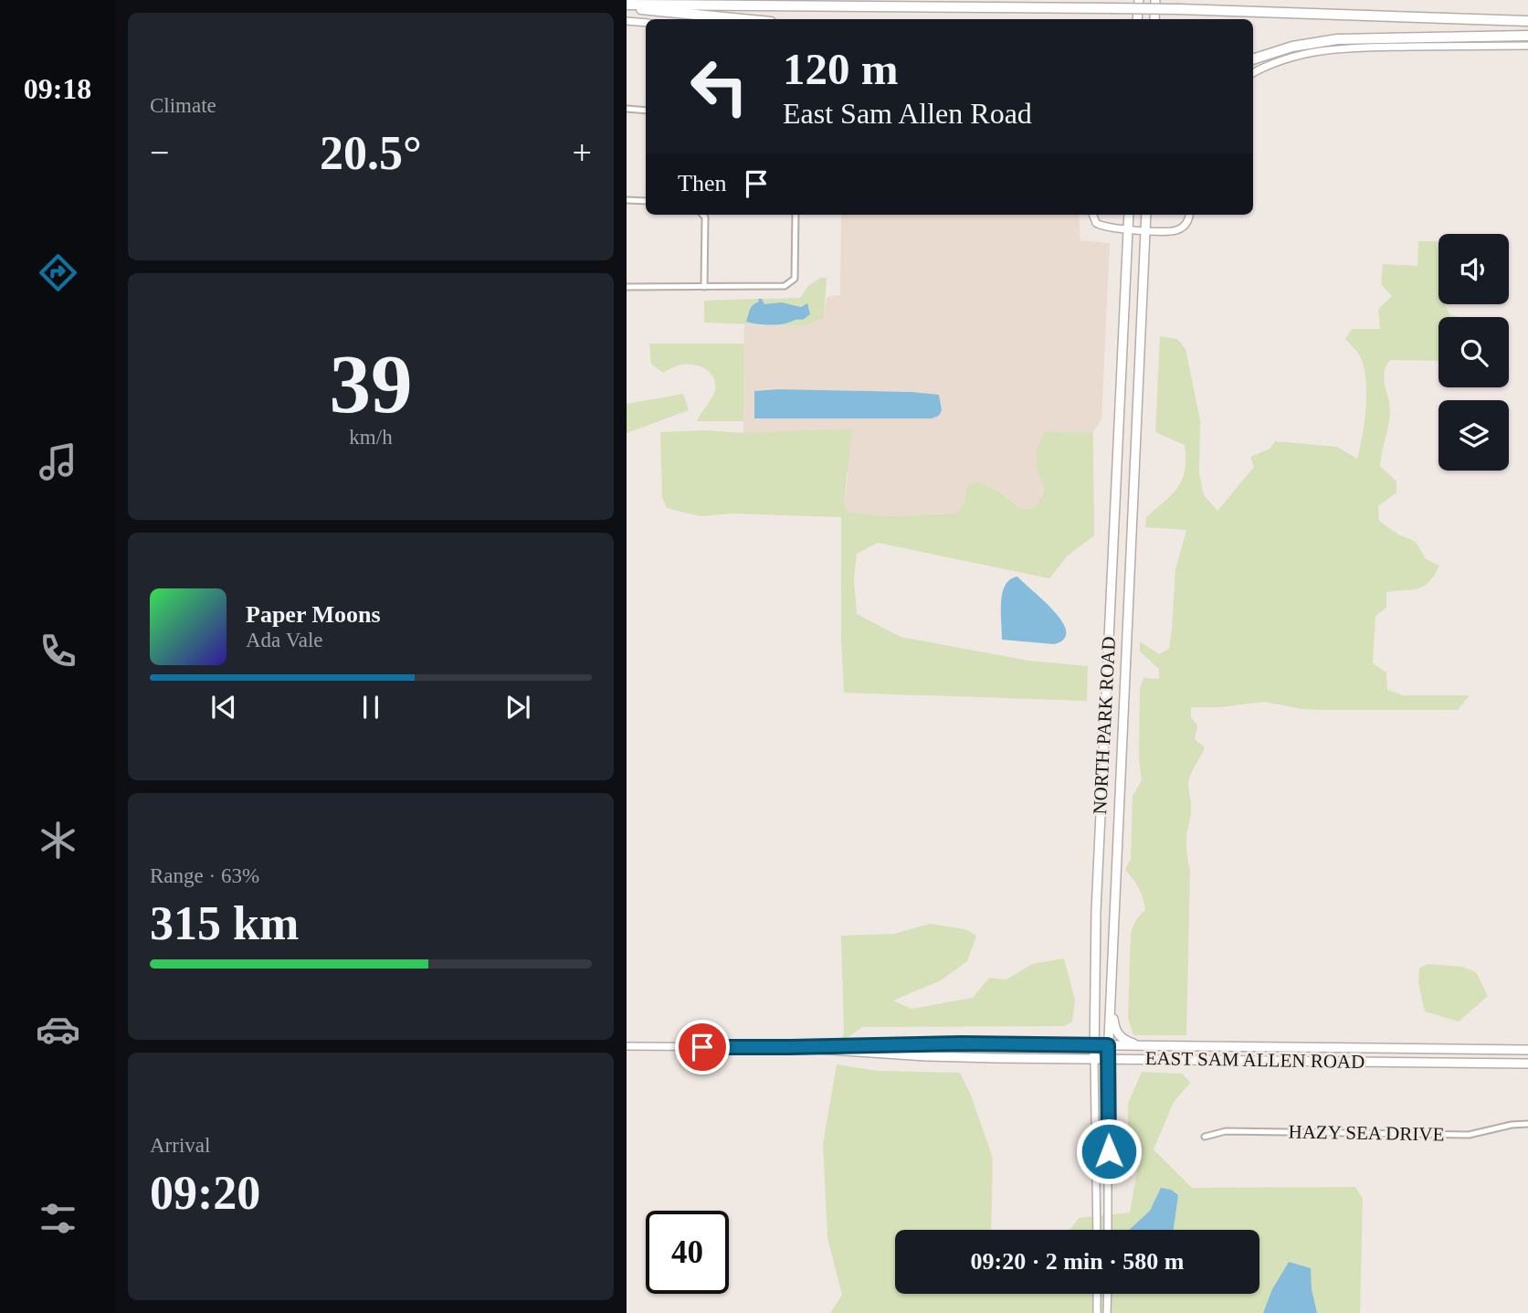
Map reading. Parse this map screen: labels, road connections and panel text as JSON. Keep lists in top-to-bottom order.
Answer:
{
  "streets": {
    "main road": ["NORTH PARK ROAD", "EAST SAM ALLEN ROAD"],
    "street": ["HAZY SEA DRIVE"]
  },
  "crossings": [
    ["NORTH PARK ROAD", "EAST SAM ALLEN ROAD"]
  ],
  "page": {
    "tabs": "09:18",
    "tile": [
      "Climate",
      ["39", "km/h"],
      ["Range · 63%", "315 km"],
      ["Arrival", "09:20"]
    ],
    "turn": ["120 m", "East Sam Allen Road"],
    "heat": ["−", "20.5°", "+"],
    "then": "Then",
    "song": ["Paper Moons", "Ada Vale"],
    "limit": "40",
    "trip": "09:20 · 2 min · 580 m"
  }
}
